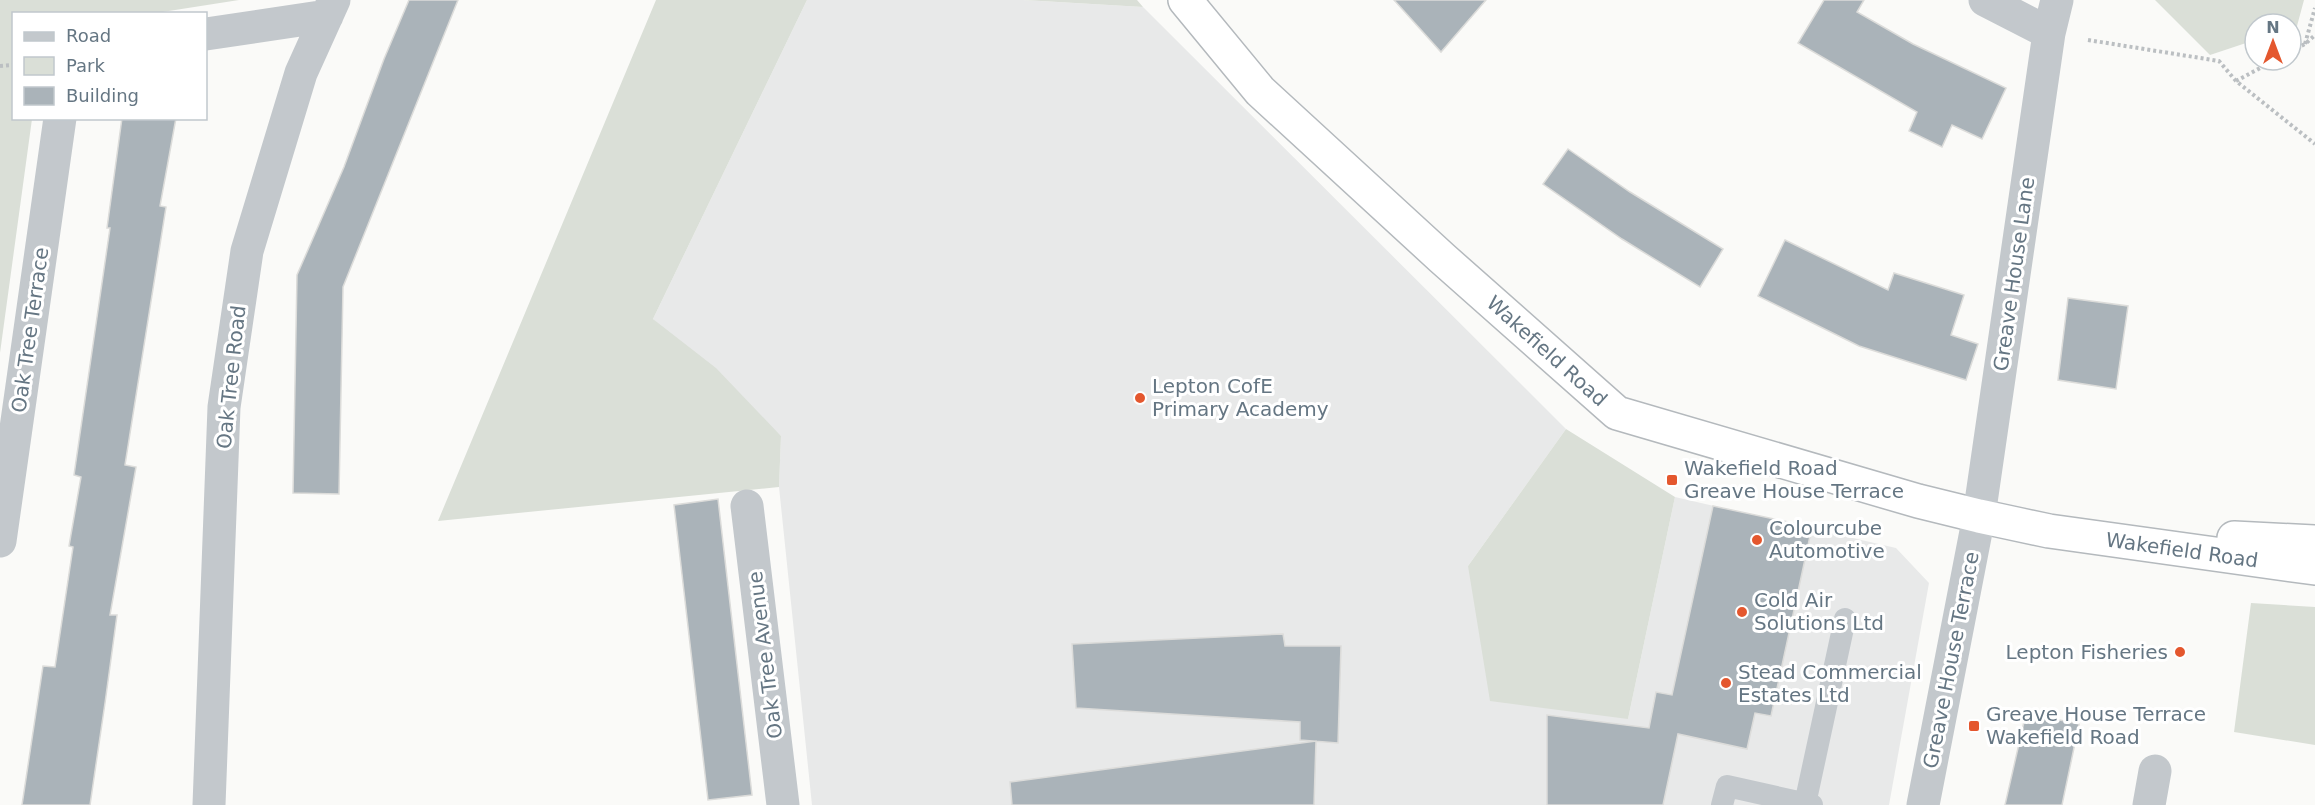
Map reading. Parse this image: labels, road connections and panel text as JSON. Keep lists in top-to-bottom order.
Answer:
{
  "streets": {
    "highway": ["Wakefield Road"],
    "street": [
      "Greave House Lane",
      "Oak Tree Terrace",
      "Oak Tree Road",
      "Oak Tree Avenue",
      "Greave House Terrace"
    ]
  },
  "crossings": [
    ["Greave House Lane", "Wakefield Road"],
    ["Greave House Lane", "Greave House Terrace"],
    ["Wakefield Road", "Greave House Terrace"]
  ],
  "places": {
    "other": [
      "Lepton CofE Primary Academy",
      "Colourcube Automotive",
      "Cold Air Solutions Ltd",
      "Lepton Fisheries",
      "Stead Commercial Estates Ltd"
    ],
    "transit": ["Wakefield Road Greave House Terrace", "Greave House Terrace Wakefield Road"]
  },
  "legend": ["Road", "Park", "Building"],
  "north": "top"
}
